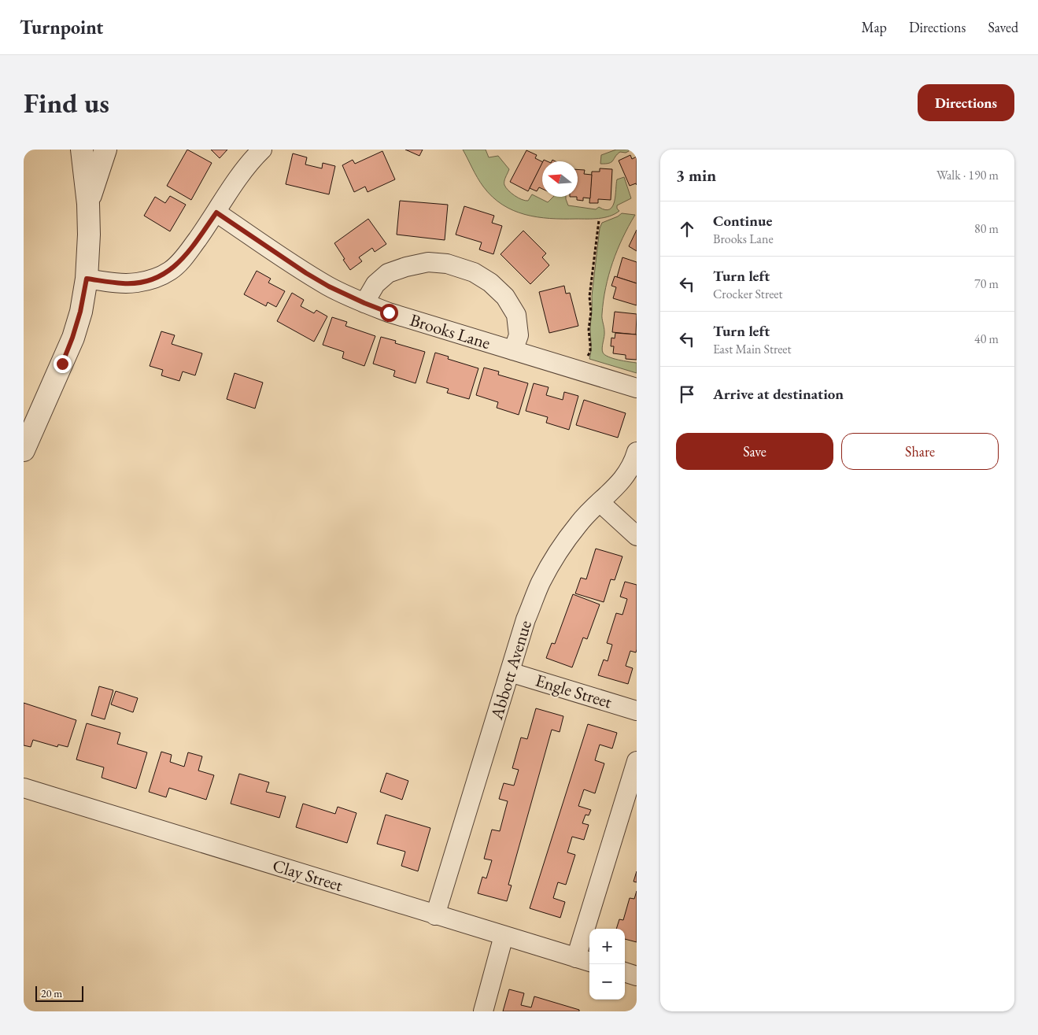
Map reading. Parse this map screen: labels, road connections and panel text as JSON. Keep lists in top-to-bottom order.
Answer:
{
  "streets": {
    "street": [
      "Brooks Lane",
      "Abbott Avenue",
      "Engle Street",
      "Clay Street"
    ]
  },
  "crossings": [
    ["Abbott Avenue", "Engle Street"],
    ["Abbott Avenue", "Clay Street"]
  ],
  "scale_bar": "20 m",
  "north": "left",
  "page": {
    "header": "Turnpoint",
    "nav": ["Map", "Directions", "Saved"],
    "buttons": [
      "Directions",
      ["Save", "Share"]
    ],
    "title": "Find us",
    "heading": ["3 min", "Walk · 190 m"],
    "list": [
      ["Continue", "Brooks Lane", "80 m"],
      ["Turn left", "Crocker Street", "70 m"],
      ["Turn left", "East Main Street", "40 m"],
      "Arrive at destination"
    ],
    "map_buttons": ["+", "−"],
    "scale": "20 m"
  }
}
